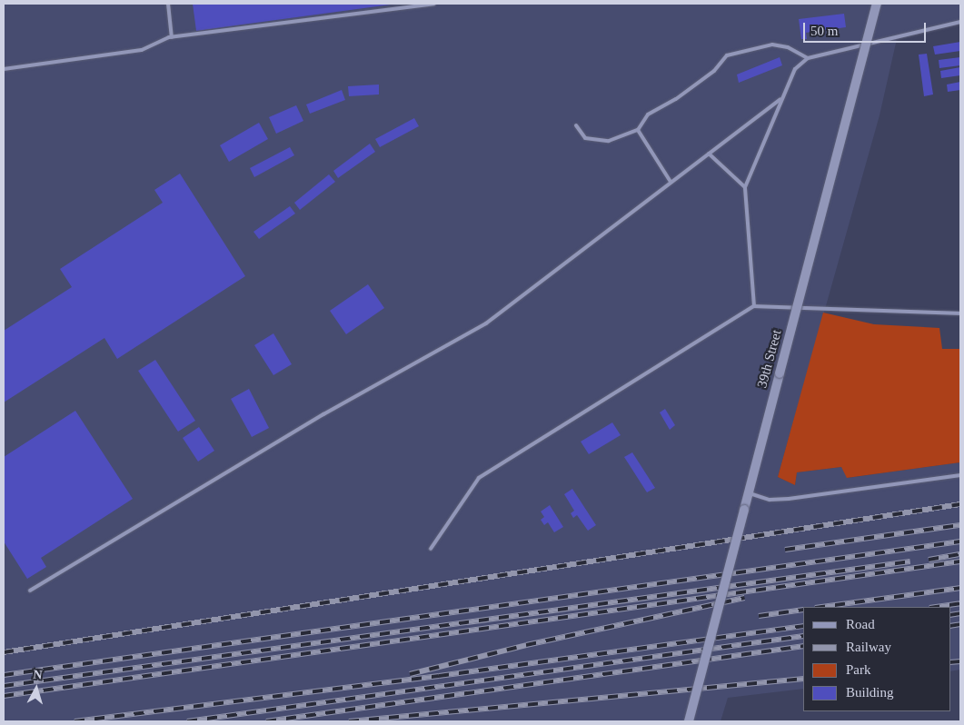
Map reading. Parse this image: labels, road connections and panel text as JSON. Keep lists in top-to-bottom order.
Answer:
{
  "streets": {
    "main road": ["39th Street"]
  },
  "legend": [
    "Road",
    "Railway",
    "Park",
    "Building"
  ],
  "scale_bar": "50 m",
  "north": "top"
}
